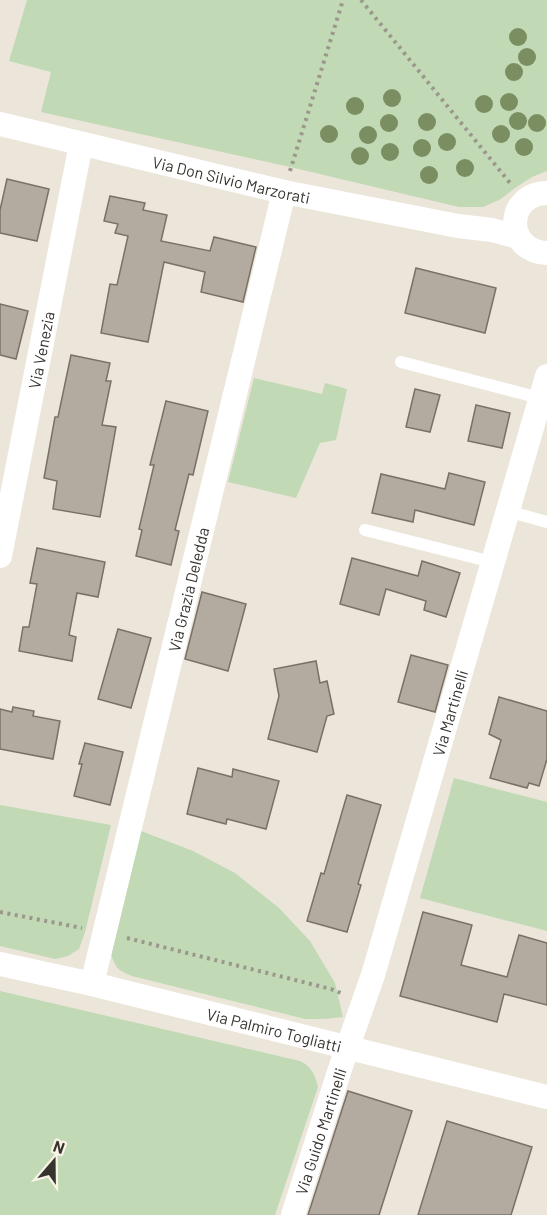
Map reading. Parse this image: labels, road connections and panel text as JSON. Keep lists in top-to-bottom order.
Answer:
{
  "streets": {
    "street": [
      "Via Don Silvio Marzorati",
      "Via Venezia",
      "Via Grazia Deledda",
      "Via Martinelli",
      "Via Palmiro Togliatti",
      "Via Guido Martinelli"
    ]
  },
  "crossings": [
    ["Via Don Silvio Marzorati", "Via Venezia"],
    ["Via Don Silvio Marzorati", "Via Grazia Deledda"],
    ["Via Grazia Deledda", "Via Palmiro Togliatti"],
    ["Via Martinelli", "Via Palmiro Togliatti"],
    ["Via Martinelli", "Via Guido Martinelli"],
    ["Via Palmiro Togliatti", "Via Guido Martinelli"]
  ],
  "north": "top"
}
